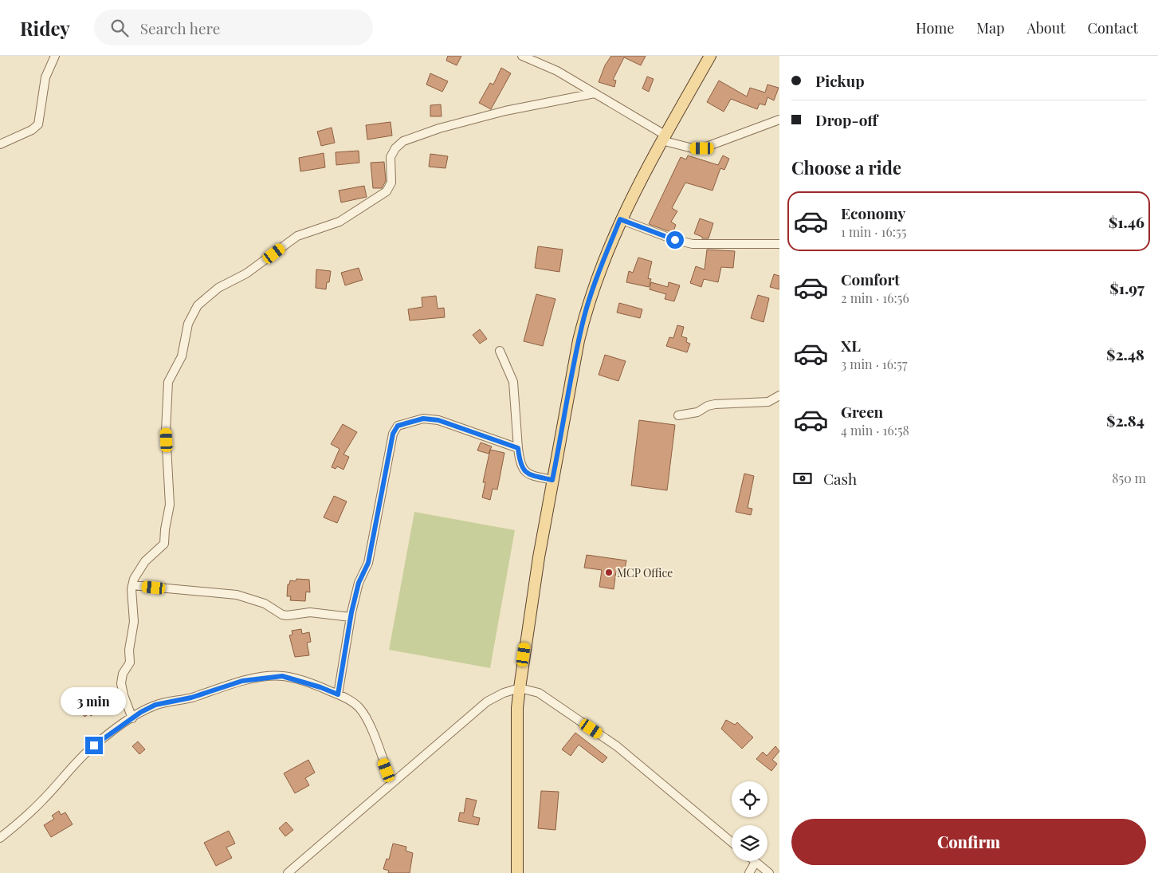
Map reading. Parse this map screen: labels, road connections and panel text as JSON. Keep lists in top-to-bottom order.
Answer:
{
  "places": ["MCP Office"],
  "page": {
    "header": "Ridey",
    "search": "Search here",
    "nav": [
      "Home",
      "Map",
      "About",
      "Contact"
    ],
    "banner": ["Pickup", "Drop-off"],
    "heading": "Choose a ride",
    "list": [
      {
        "name": "Economy",
        "note": "1 min · 16:55",
        "value": "$1.46"
      },
      {
        "name": "Comfort",
        "note": "2 min · 16:56",
        "value": "$1.97"
      },
      {
        "name": "XL",
        "note": "3 min · 16:57",
        "value": "$2.48"
      },
      {
        "name": "Green",
        "note": "4 min · 16:58",
        "value": "$2.84"
      }
    ],
    "pay": ["Cash", "850 m"],
    "bubble": "3 min",
    "buttons": "Confirm"
  }
}
